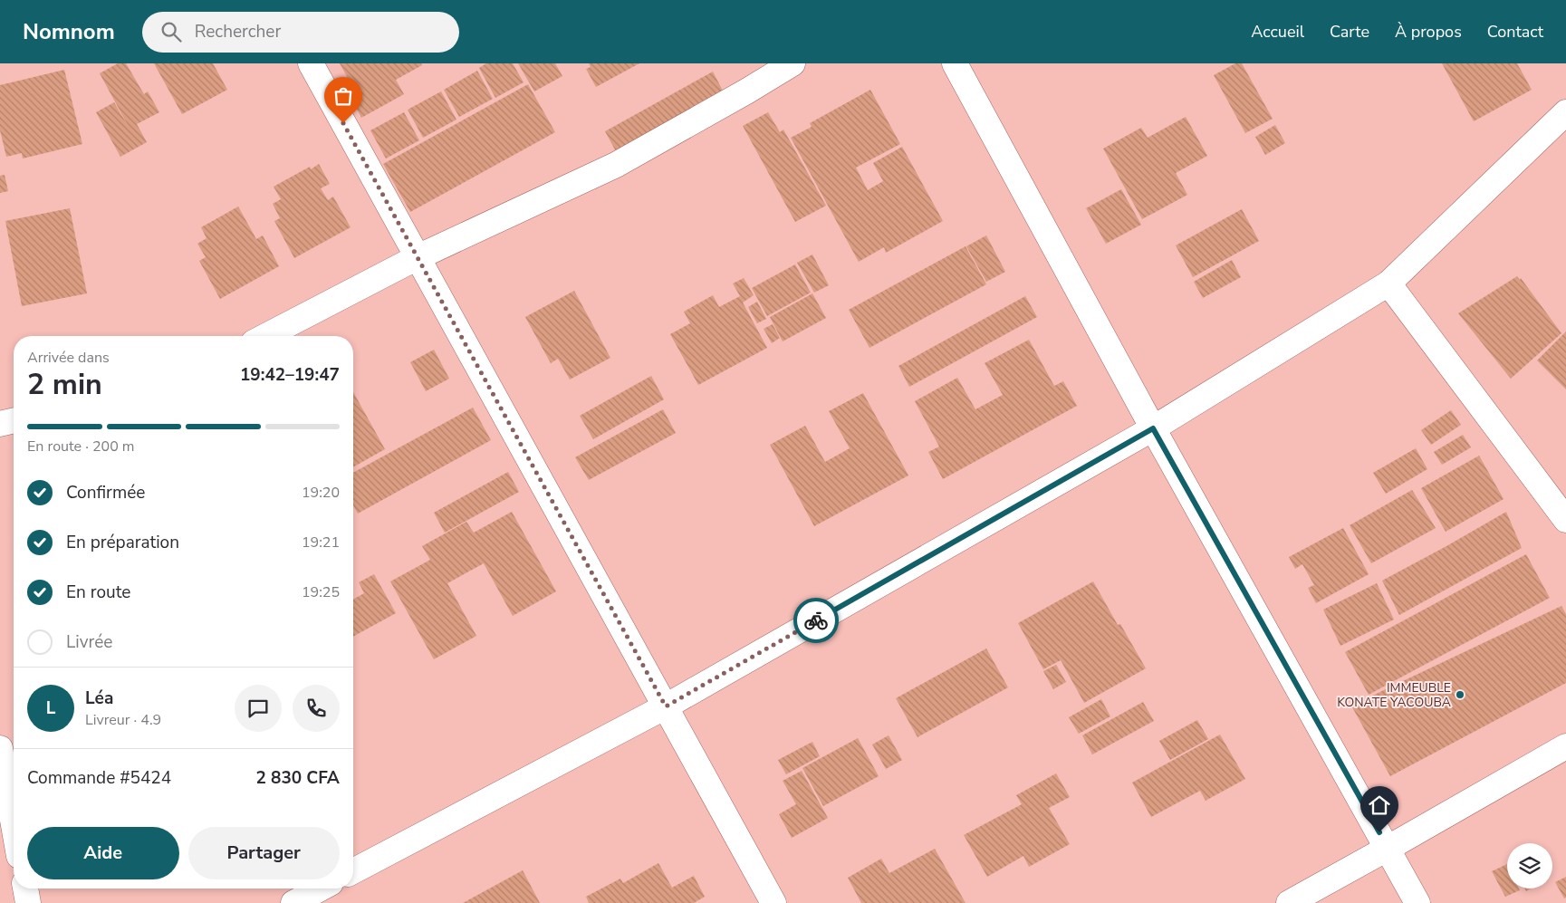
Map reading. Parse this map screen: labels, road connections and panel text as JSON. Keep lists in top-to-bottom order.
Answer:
{
  "places": ["IMMEUBLE KONATE YACOUBA"],
  "page": {
    "header": "Nomnom",
    "search": "Rechercher",
    "nav": [
      "Accueil",
      "Carte",
      "À propos",
      "Contact"
    ],
    "heading": ["2 min", "Arrivée dans", "19:42–19:47"],
    "panel": [
      "Léa",
      "Livreur · 4.9",
      "Commande #5424",
      "2 830 CFA"
    ],
    "bar": "En route · 200 m",
    "list": [
      ["Confirmée", "19:20"],
      ["En préparation", "19:21"],
      ["En route", "19:25"],
      "Livrée"
    ],
    "round": "L",
    "buttons": ["Aide", "Partager"]
  }
}
